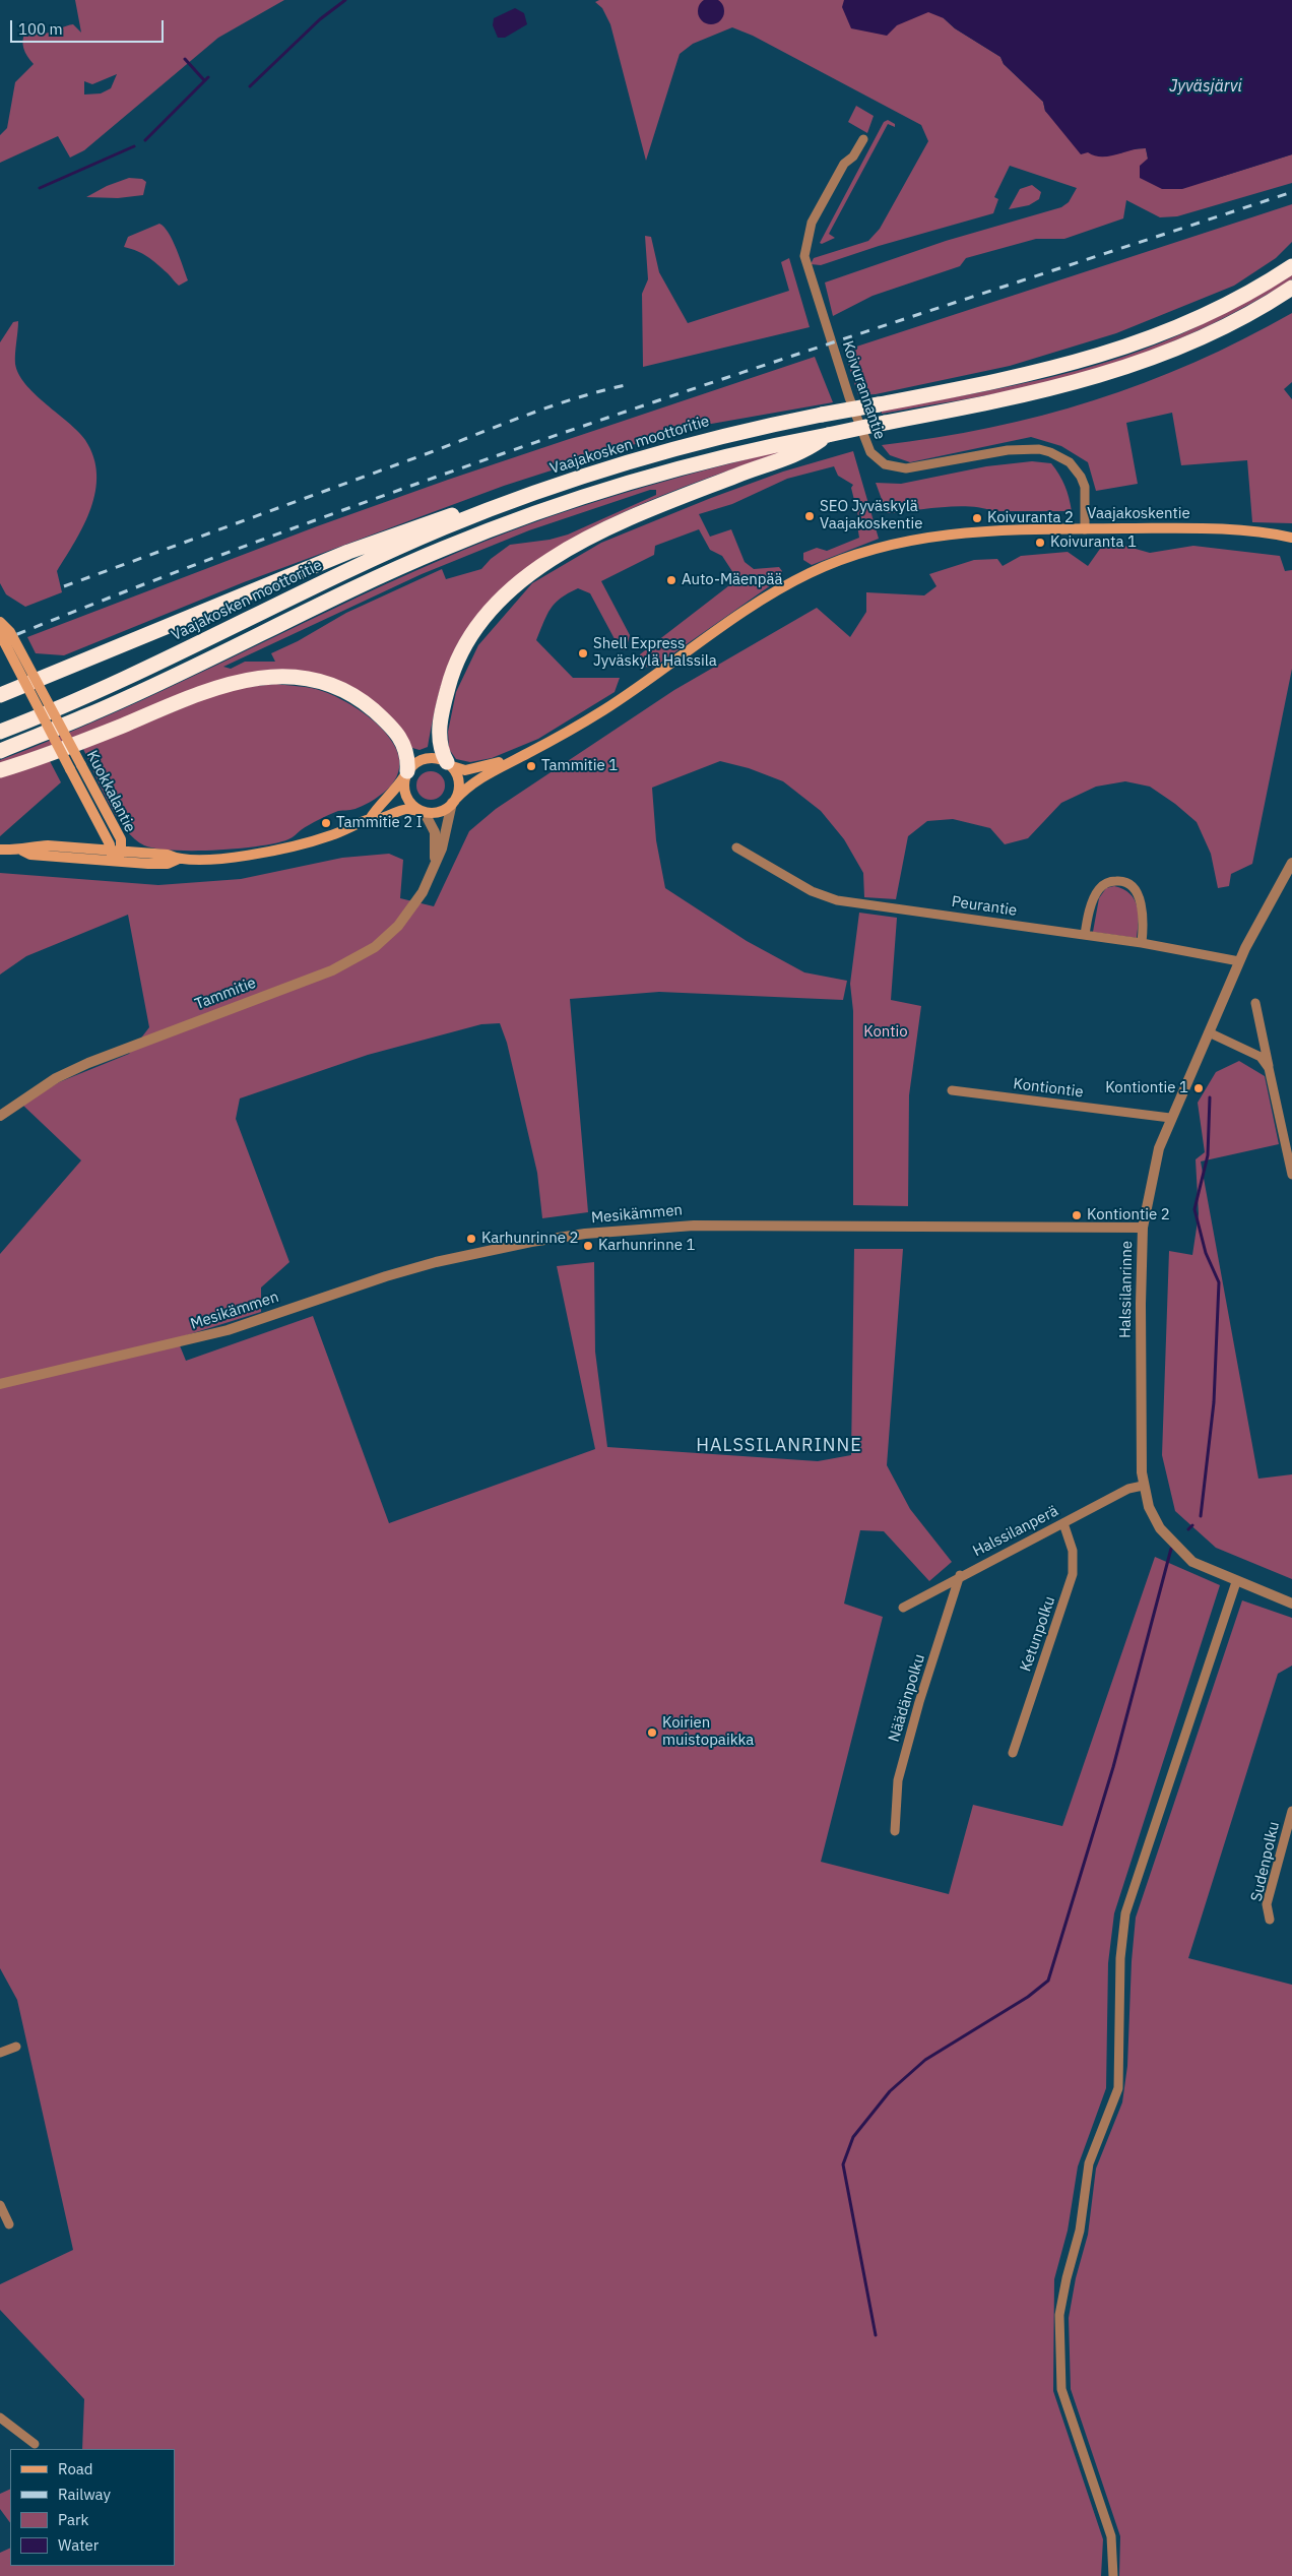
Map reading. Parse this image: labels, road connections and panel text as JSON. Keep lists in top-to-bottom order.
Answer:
{
  "streets": {
    "highway": ["Vaajakosken moottoritie"],
    "main road": ["Vaajakoskentie", "Kuokkalantie"],
    "street": [
      "Koivurannantie",
      "Peurantie",
      "Tammitie",
      "Kontiontie",
      "Mesikämmen",
      "Halssilanrinne",
      "Halssilanperä",
      "Ketunpolku",
      "Näädänpolku",
      "Sudenpolku"
    ]
  },
  "crossings": [
    ["Koivurannantie", "Vaajakoskentie"],
    ["Vaajakoskentie", "Tammitie"],
    ["Peurantie", "Halssilanrinne"],
    ["Kontiontie", "Halssilanrinne"],
    ["Mesikämmen", "Halssilanrinne"],
    ["Halssilanrinne", "Halssilanperä"],
    ["Halssilanperä", "Ketunpolku"],
    ["Halssilanperä", "Näädänpolku"]
  ],
  "districts": ["HALSSILANRINNE"],
  "water": ["Jyväsjärvi"],
  "parks": ["Kontio"],
  "places": [
    "SEO Jyväskylä Vaajakoskentie",
    "Koivuranta 2",
    "Koivuranta 1",
    "Auto-Mäenpää",
    "Shell Express Jyväskylä Halssila",
    "Tammitie 1",
    "Tammitie 2 I",
    "Kontiontie 1",
    "Kontiontie 2",
    "Karhunrinne 2",
    "Karhunrinne 1",
    "Koirien muistopaikka"
  ],
  "legend": [
    "Road",
    "Railway",
    "Park",
    "Water"
  ],
  "scale_bar": "100 m"
}
